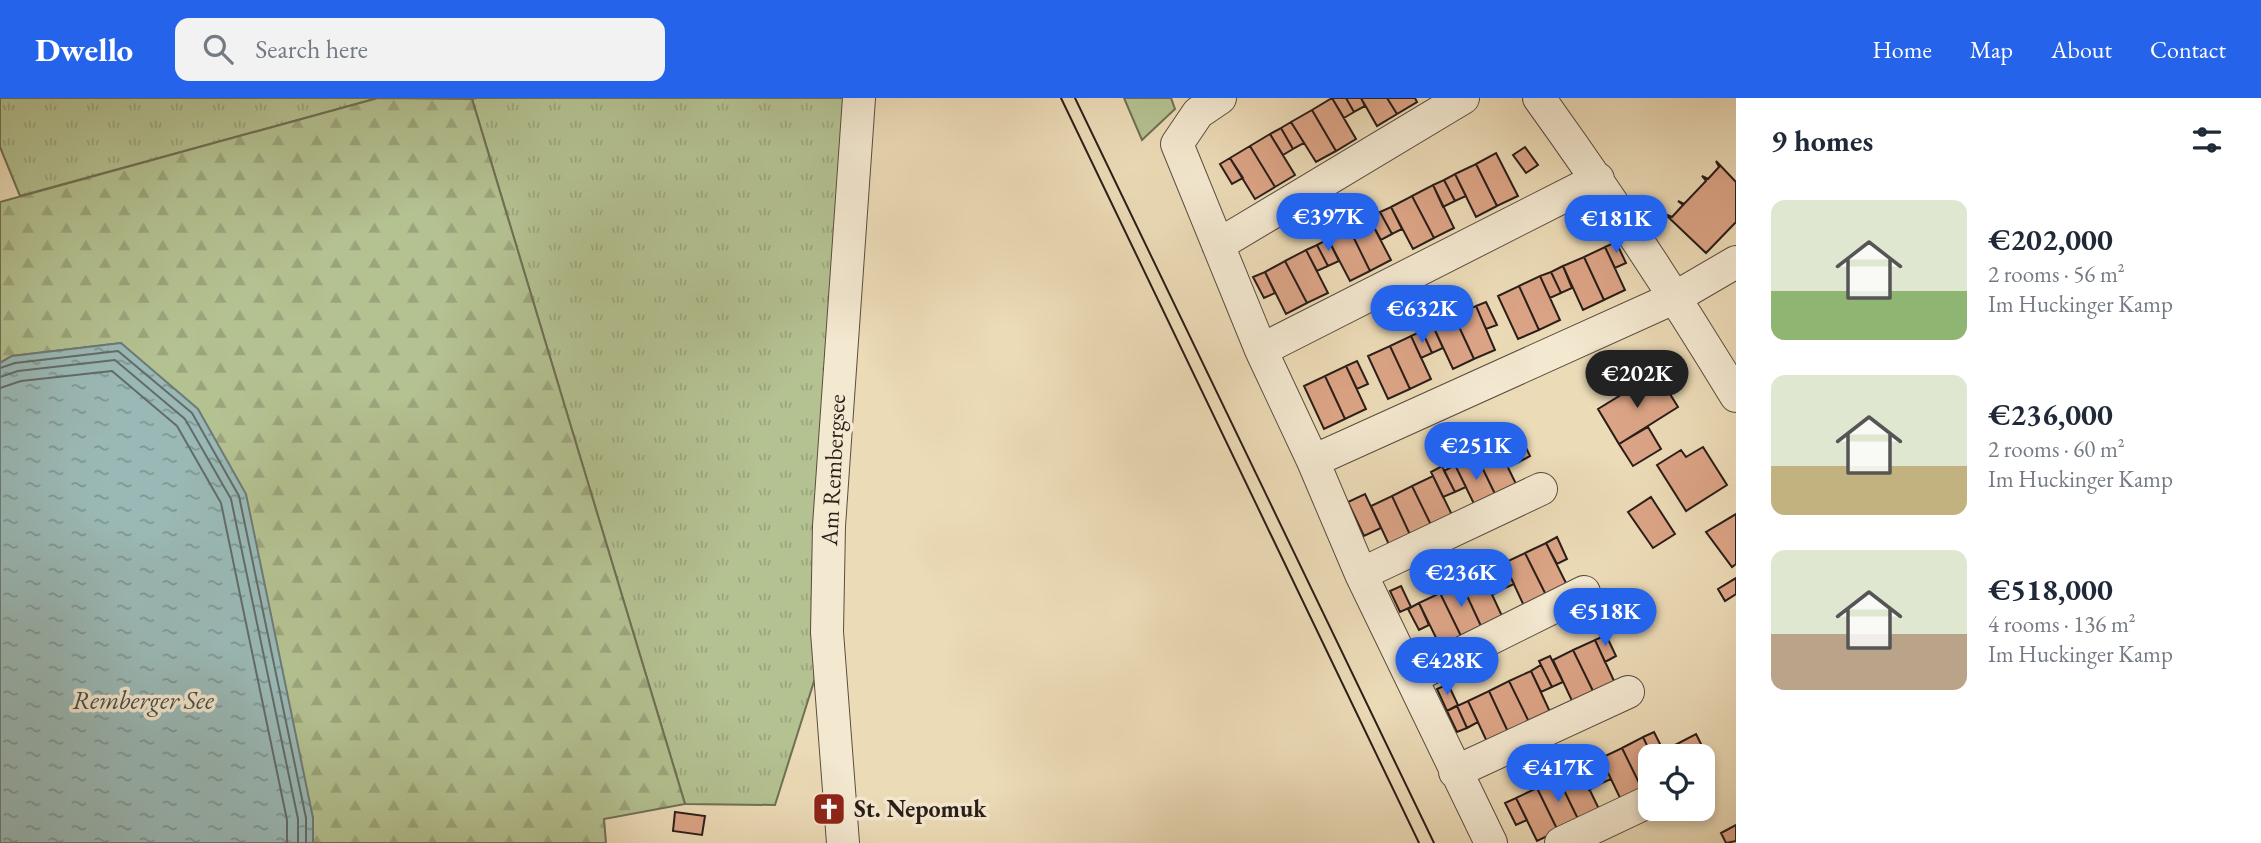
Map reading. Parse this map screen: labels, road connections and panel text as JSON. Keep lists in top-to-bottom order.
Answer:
{
  "streets": {
    "street": ["Am Rembergsee"]
  },
  "water": ["Remberger See"],
  "places": {
    "church": ["St. Nepomuk"]
  },
  "page": {
    "header": "Dwello",
    "search": "Search here",
    "nav": [
      "Home",
      "Map",
      "About",
      "Contact"
    ],
    "heading": "9 homes",
    "list": [
      {
        "name": "€202,000",
        "note": "2 rooms · 56 m² · Im Huckinger Kamp"
      },
      {
        "name": "€236,000",
        "note": "2 rooms · 60 m² · Im Huckinger Kamp"
      },
      {
        "name": "€518,000",
        "note": "4 rooms · 136 m² · Im Huckinger Kamp"
      }
    ],
    "price": [
      "€397K",
      "€181K",
      "€632K",
      "€202K",
      "€251K",
      "€236K",
      "€518K",
      "€428K",
      "€417K"
    ]
  }
}
